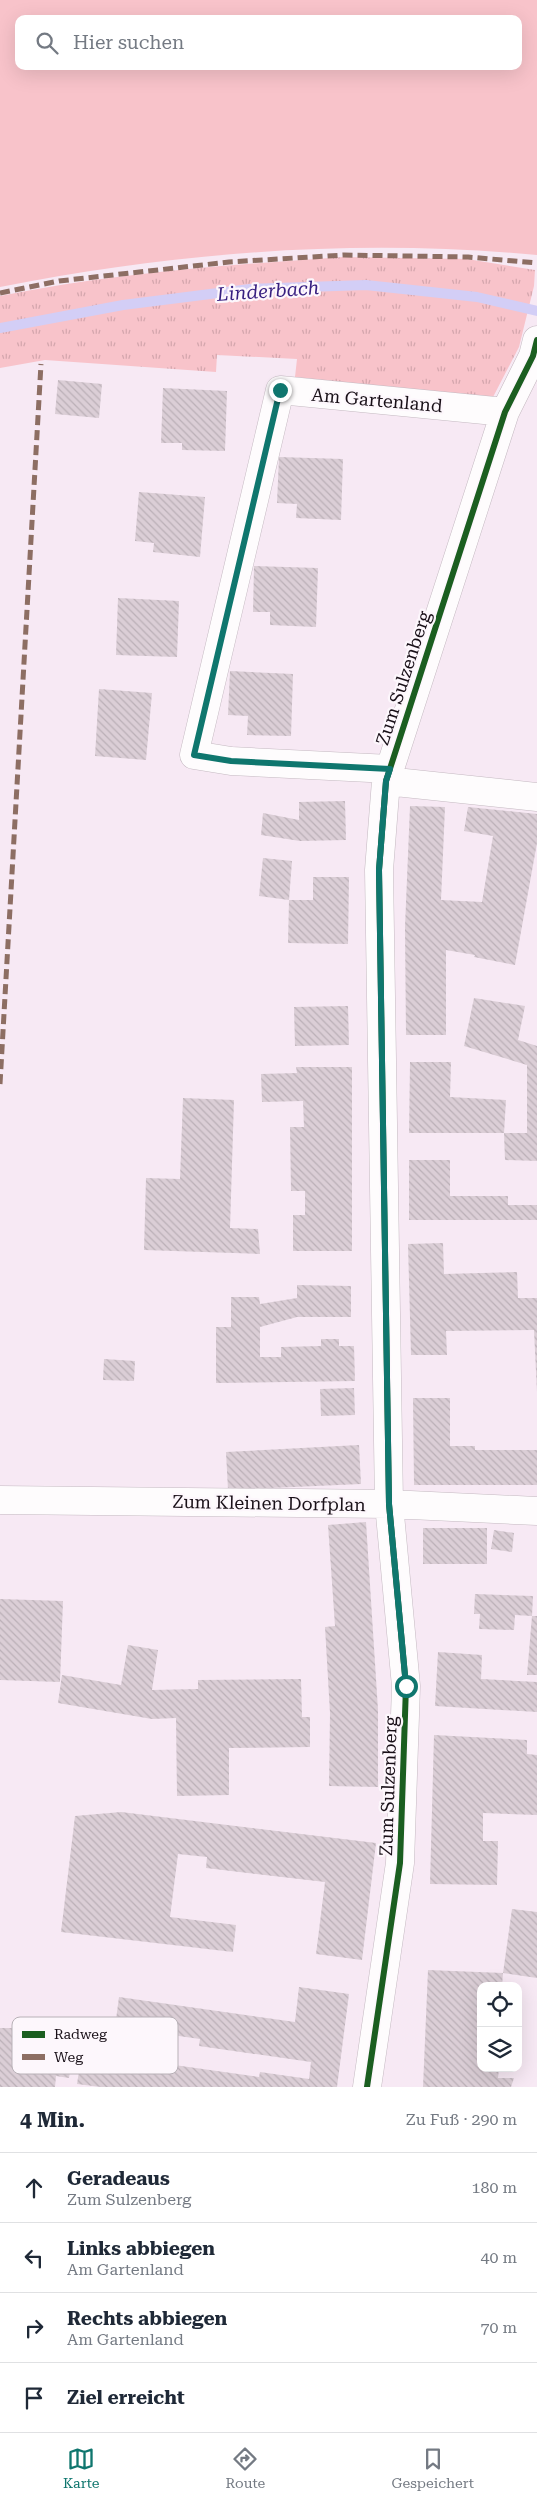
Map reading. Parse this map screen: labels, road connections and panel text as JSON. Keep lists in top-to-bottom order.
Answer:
{
  "streets": {
    "street": ["Am Gartenland", "Zum Sulzenberg", "Zum Kleinen Dorfplan"]
  },
  "crossings": [
    ["Am Gartenland", "Zum Sulzenberg"],
    ["Zum Sulzenberg", "Zum Kleinen Dorfplan"]
  ],
  "water": ["Linderbach"],
  "legend": ["Radweg", "Weg"],
  "page": {
    "search": "Hier suchen",
    "heading": ["4 Min.", "Zu Fuß · 290 m"],
    "list": [
      ["Geradeaus", "Zum Sulzenberg", "180 m"],
      ["Links abbiegen", "Am Gartenland", "40 m"],
      ["Rechts abbiegen", "Am Gartenland", "70 m"],
      "Ziel erreicht"
    ],
    "nav": ["Karte", "Route", "Gespeichert"]
  }
}
